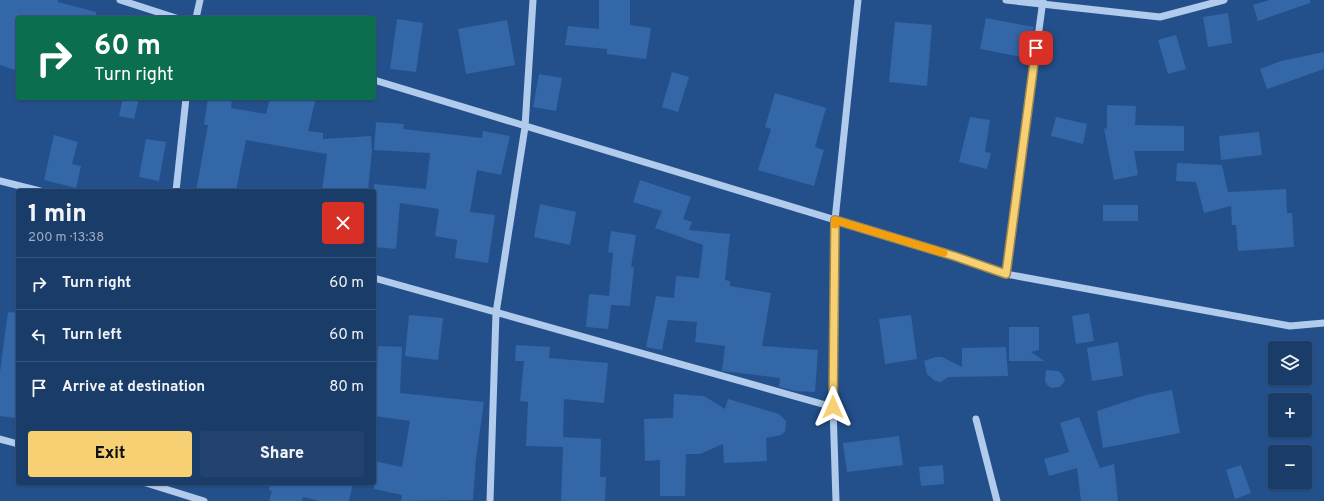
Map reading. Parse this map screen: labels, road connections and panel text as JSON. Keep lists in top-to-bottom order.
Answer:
{
  "page": {
    "turn": ["60 m", "Turn right"],
    "heading": ["1 min", "200 m · 13:38"],
    "list": [
      {
        "name": "Turn right",
        "value": "60 m"
      },
      {
        "name": "Turn left",
        "value": "60 m"
      },
      {
        "name": "Arrive at destination",
        "value": "80 m"
      }
    ],
    "map_buttons": ["+", "−"],
    "buttons": ["Exit", "Share"]
  }
}
